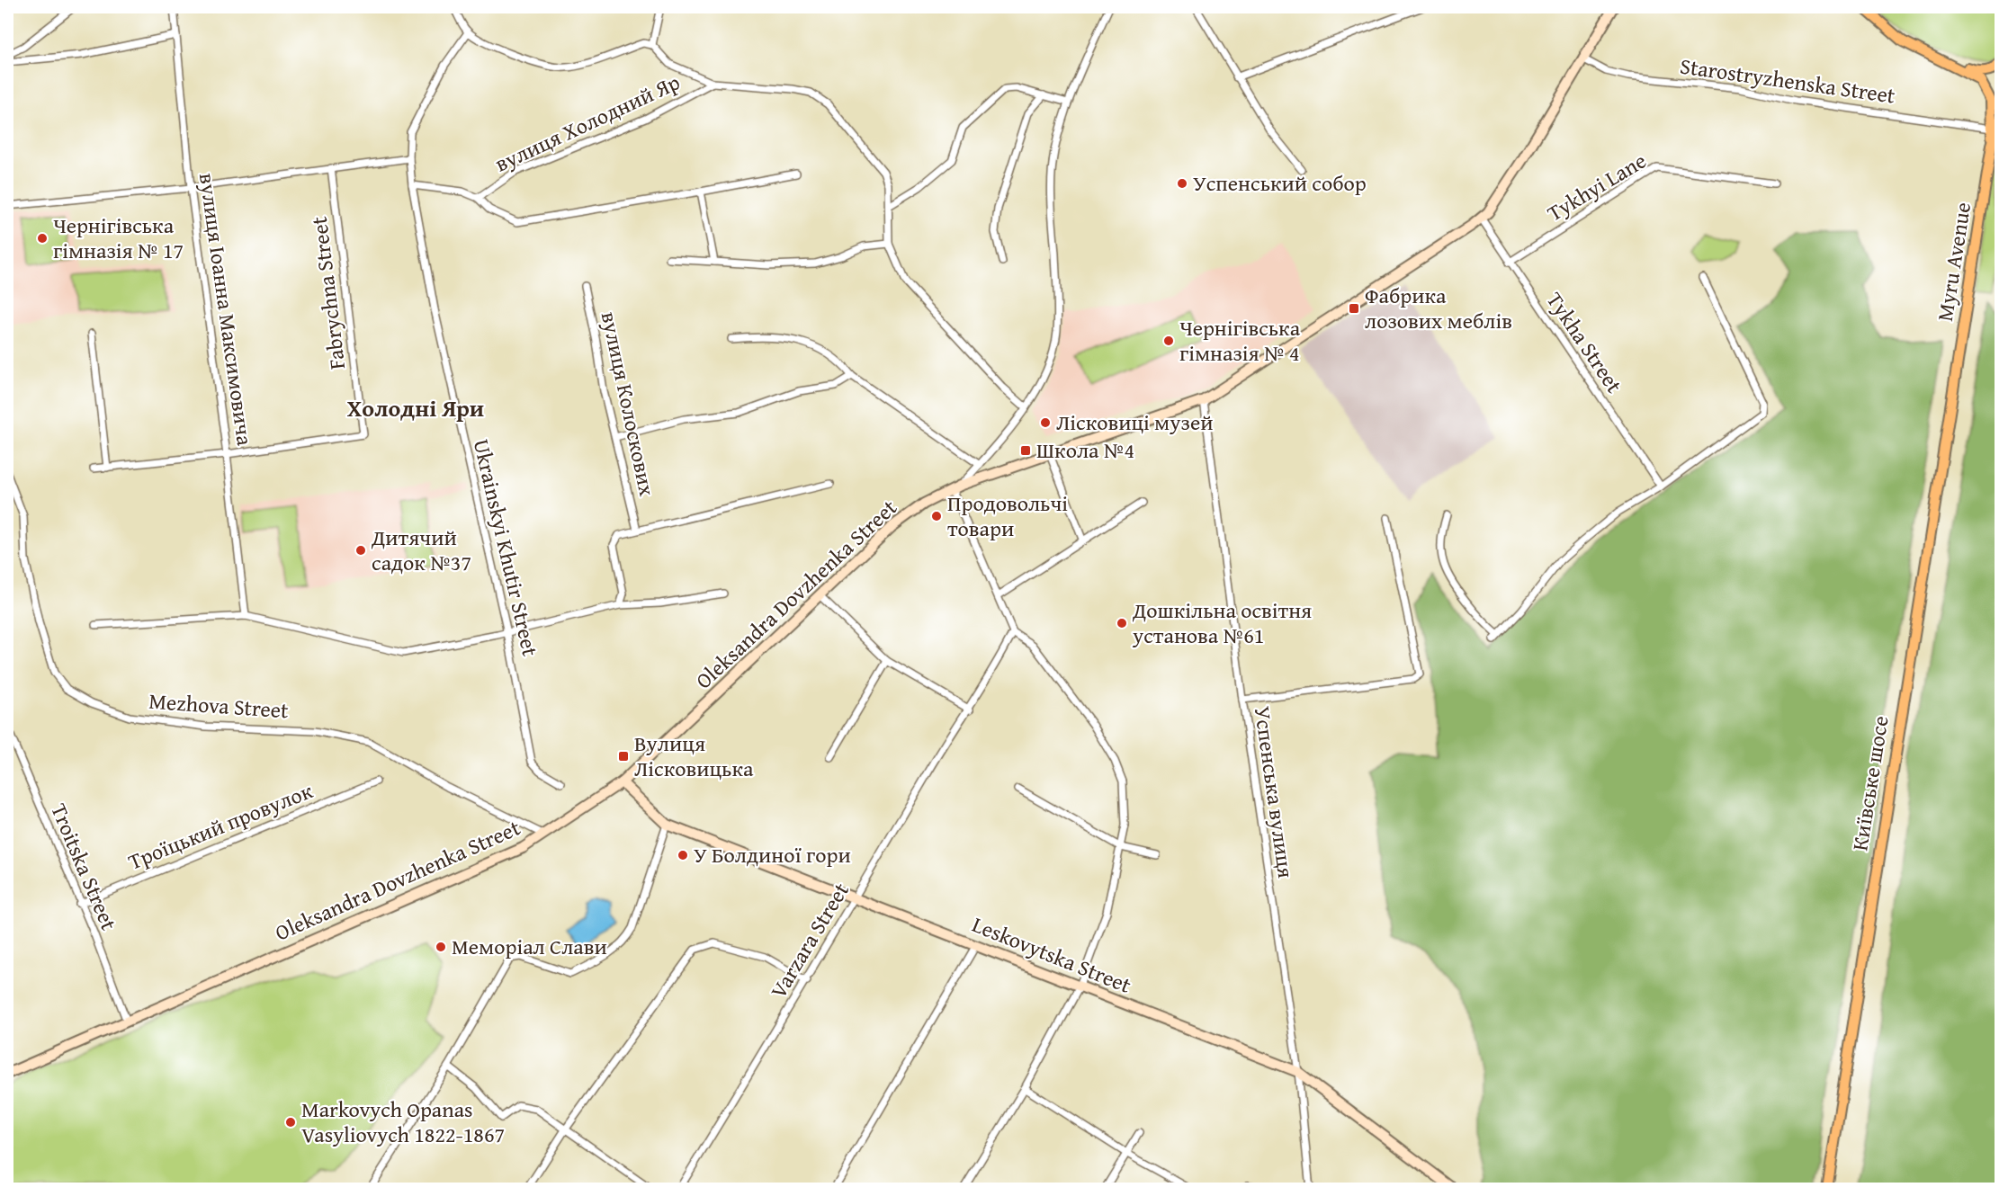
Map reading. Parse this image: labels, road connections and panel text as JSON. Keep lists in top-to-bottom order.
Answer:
{
  "streets": {
    "main road": [
      "Myru Avenue",
      "Oleksandra Dovzhenka Street",
      "Київське шосе",
      "Leskovytska Street"
    ],
    "street": [
      "Starostryzhenska Street",
      "вулиця Холодний Яр",
      "Tykhyi Lane",
      "Fabrychna Street",
      "вулиця Іоанна Максимовича",
      "Tykha Street",
      "вулиця Колоскових",
      "Ukrainskyi Khutir Street",
      "Mezhova Street",
      "Успенська вулиця",
      "Троїцький провулок",
      "Troitska Street",
      "Varzara Street"
    ]
  },
  "crossings": [
    ["Starostryzhenska Street", "Myru Avenue"],
    ["Starostryzhenska Street", "Oleksandra Dovzhenka Street"],
    ["Tykhyi Lane", "Tykha Street"],
    ["Myru Avenue", "Київське шосе"],
    ["Fabrychna Street", "вулиця Іоанна Максимовича"],
    ["Tykha Street", "Oleksandra Dovzhenka Street"],
    ["Oleksandra Dovzhenka Street", "Mezhova Street"],
    ["Oleksandra Dovzhenka Street", "Успенська вулиця"],
    ["Oleksandra Dovzhenka Street", "Troitska Street"],
    ["Oleksandra Dovzhenka Street", "Leskovytska Street"],
    ["Успенська вулиця", "Leskovytska Street"],
    ["Троїцький провулок", "Troitska Street"],
    ["Varzara Street", "Leskovytska Street"]
  ],
  "districts": ["Холодні Яри"],
  "places": {
    "other": [
      "Успенський собор",
      "Чернігівська гімназія № 17",
      "Чернігівська гімназія № 4",
      "Лісковиці музей",
      "Продовольчі товари",
      "Дитячий садок №37",
      "Дошкільна освітня установа №61",
      "У Болдиної гори",
      "Меморіал Слави",
      "Markovych Opanas Vasyliovych 1822-1867"
    ],
    "transit": ["Фабрика лозових меблів", "Школа №4", "Вулиця Лісковицька"]
  }
}
